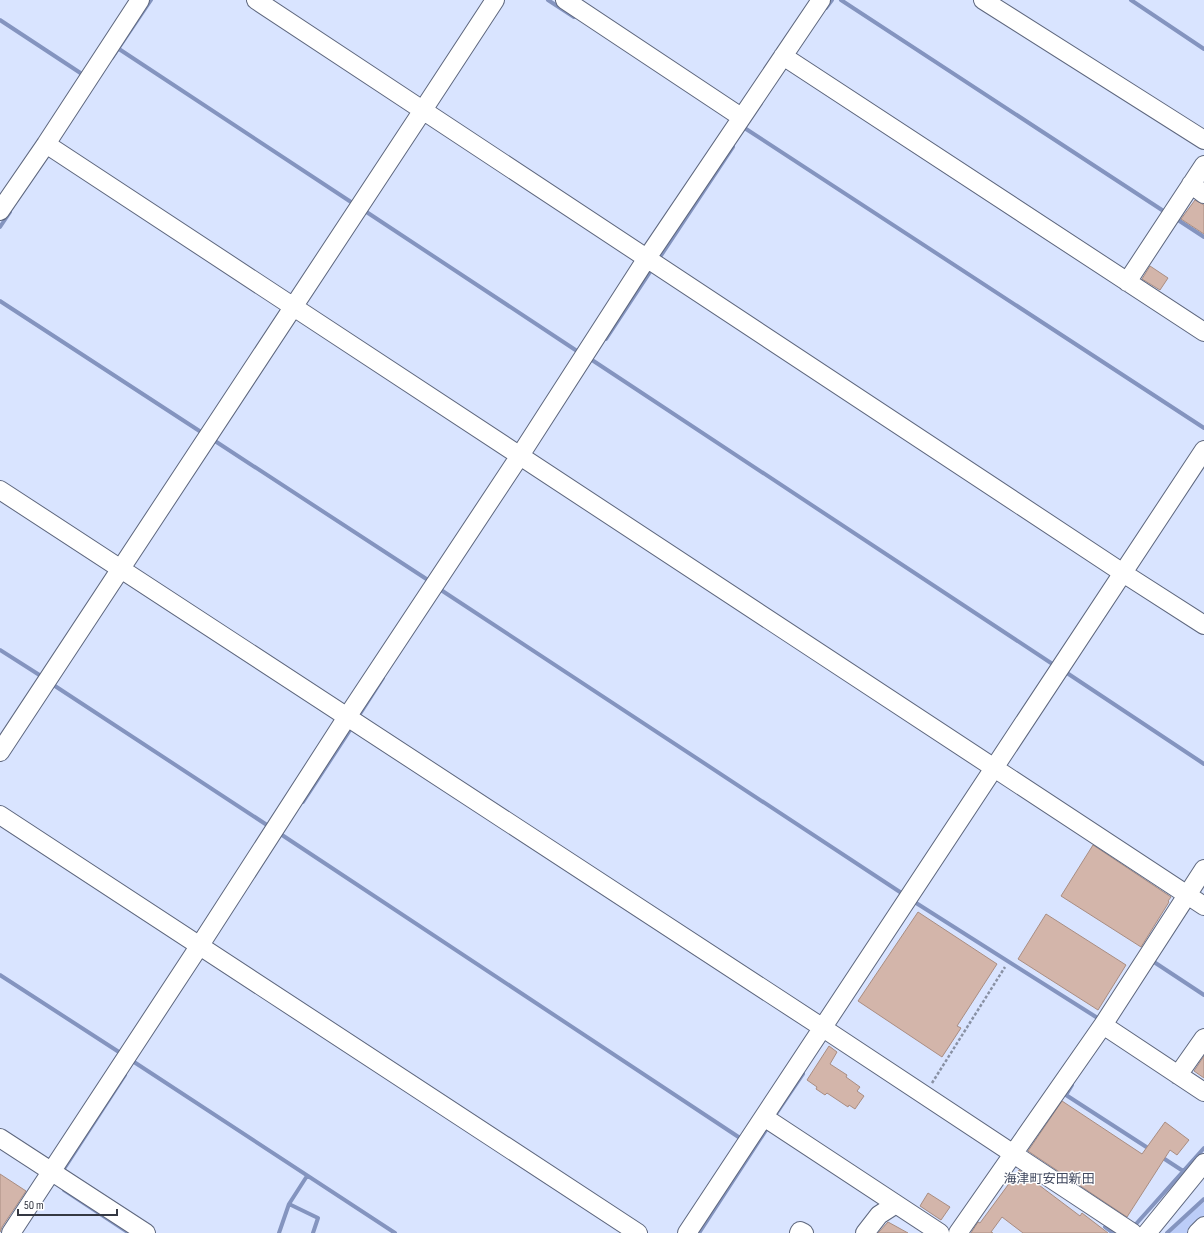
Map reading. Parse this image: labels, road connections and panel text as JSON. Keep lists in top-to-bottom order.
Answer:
{
  "districts": ["海津町安田新田"],
  "scale_bar": "50 m"
}
